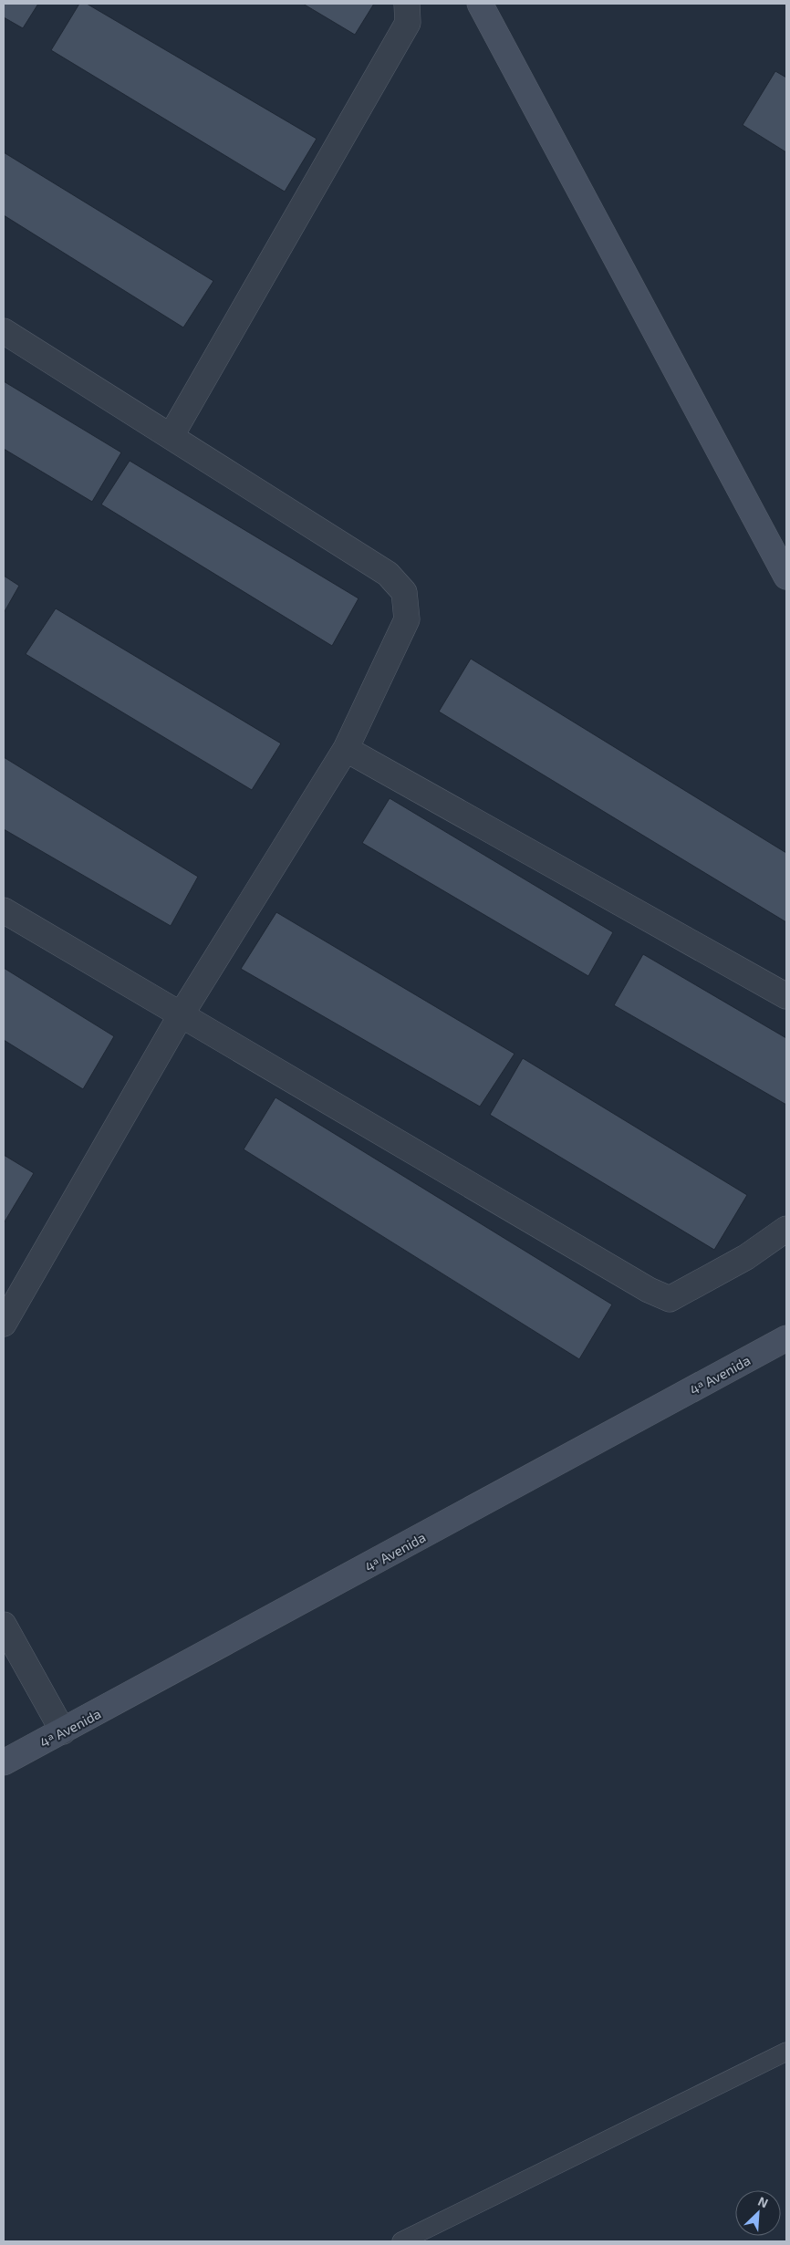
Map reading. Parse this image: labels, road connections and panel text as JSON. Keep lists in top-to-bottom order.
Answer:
{
  "streets": {
    "street": ["4ª Avenida"]
  },
  "north": "top right"
}
